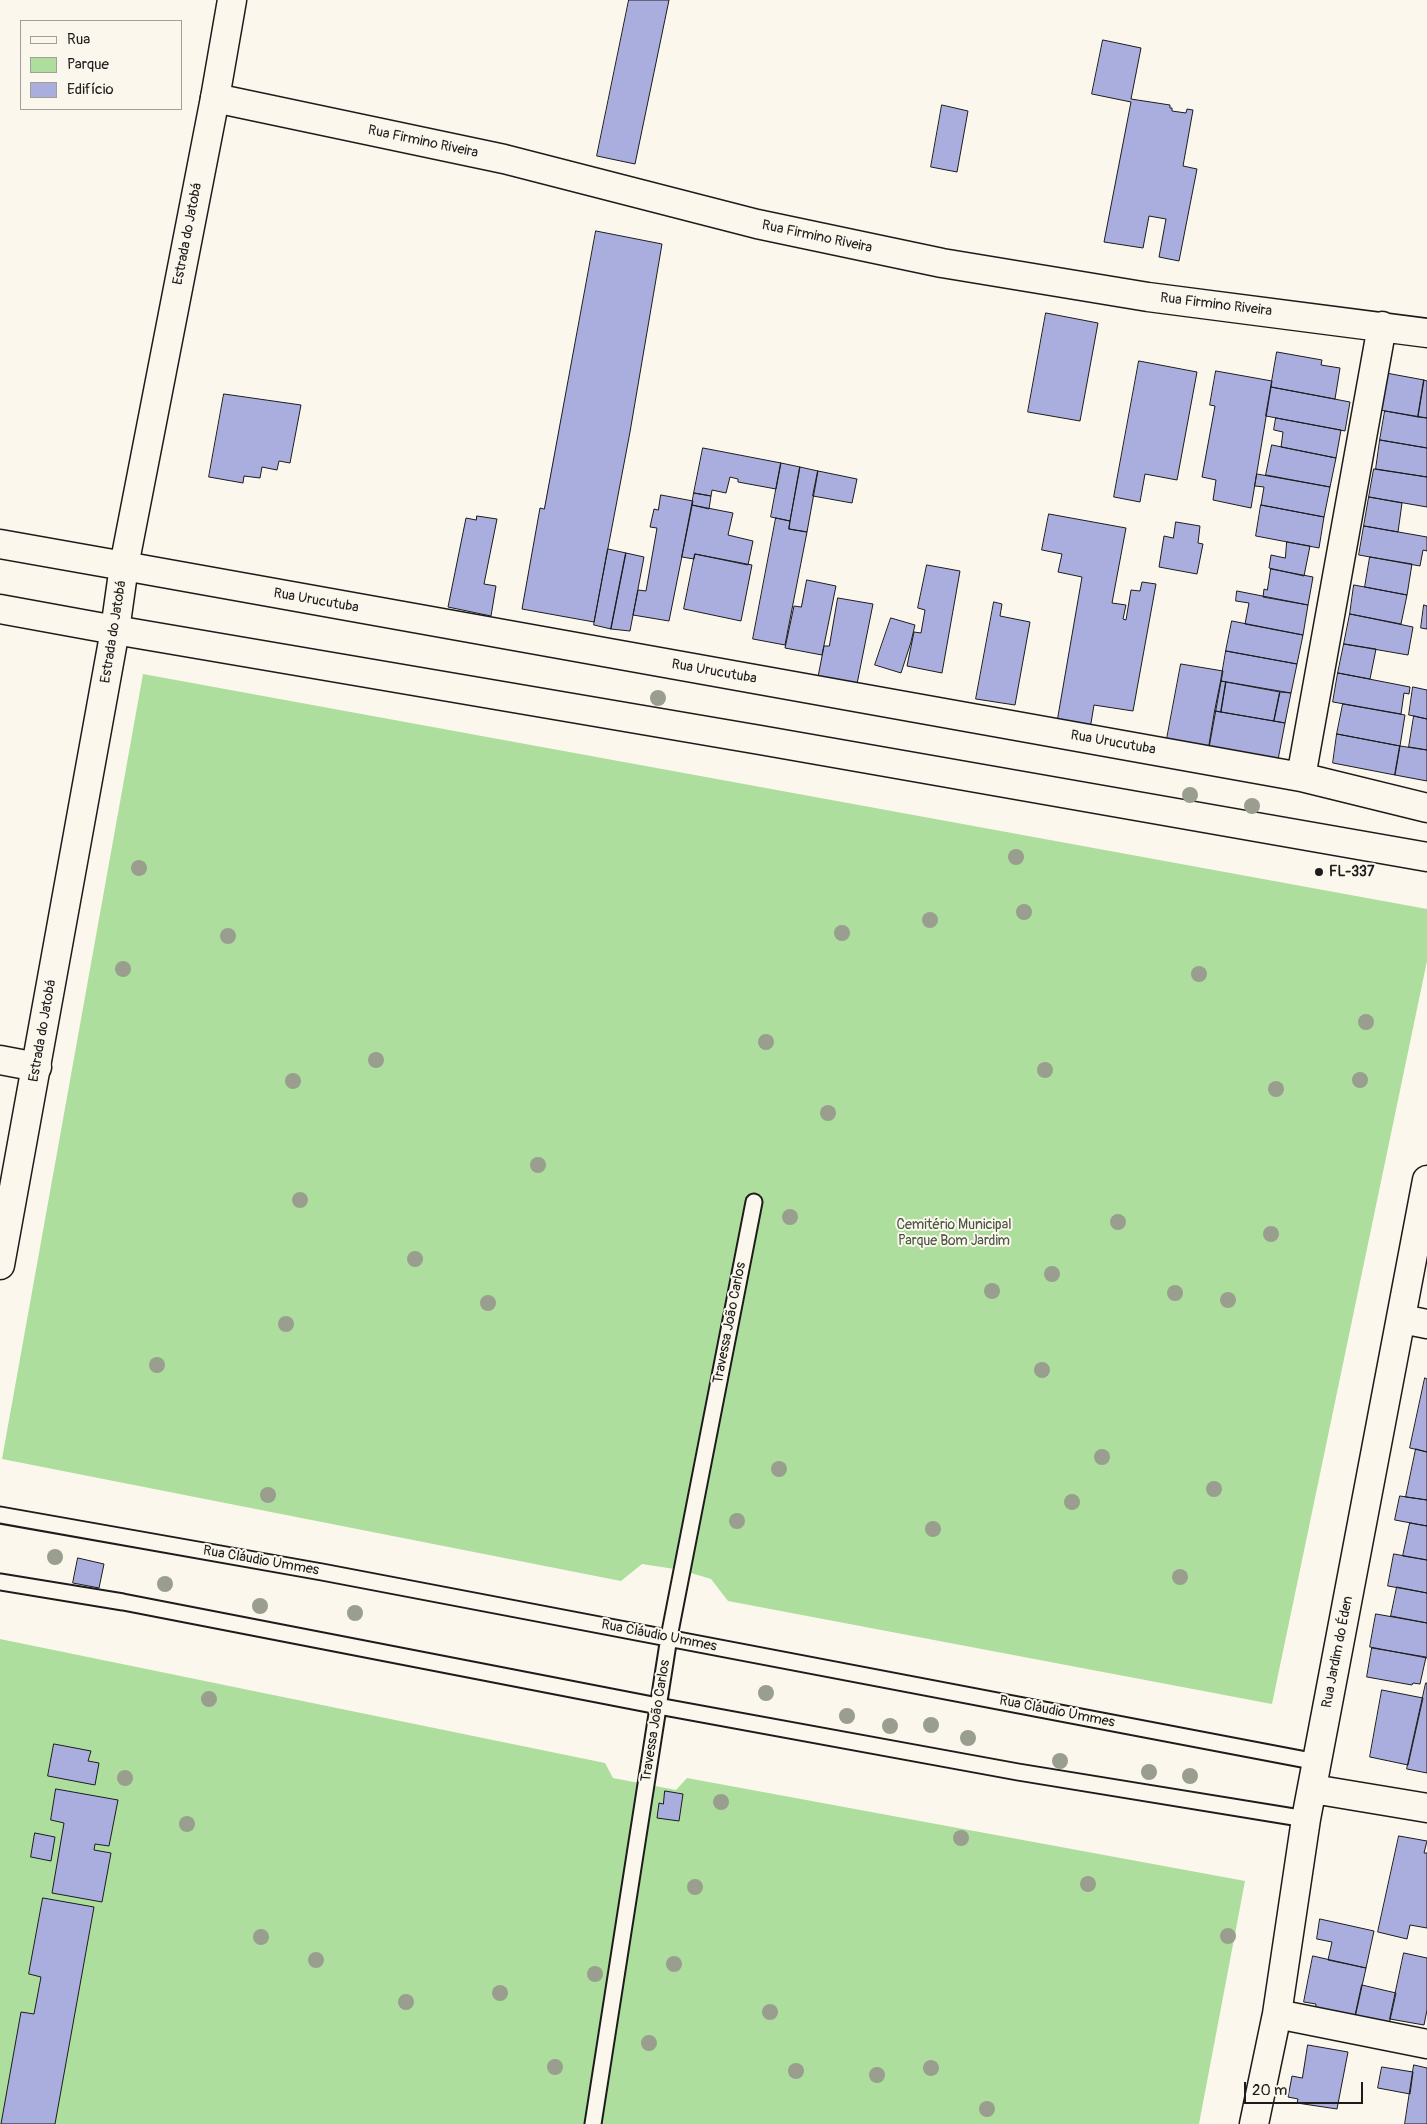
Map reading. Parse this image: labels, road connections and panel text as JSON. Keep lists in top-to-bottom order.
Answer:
{
  "streets": {
    "street": [
      "Rua Firmino Riveira",
      "Estrada do Jatobá",
      "Rua Urucutuba",
      "Rua Jardim do Éden"
    ],
    "lane": ["Travessa João Carlos", "Rua Cláudio Ummes"]
  },
  "crossings": [
    ["Rua Firmino Riveira", "Estrada do Jatobá"],
    ["Estrada do Jatobá", "Rua Urucutuba"],
    ["Travessa João Carlos", "Rua Cláudio Ummes"],
    ["Rua Cláudio Ummes", "Rua Jardim do Éden"]
  ],
  "parks": ["Cemitério Municipal Parque Bom Jardim"],
  "places": ["FL-337"],
  "legend": ["Rua", "Parque", "Edifício"],
  "scale_bar": "20 m"
}
